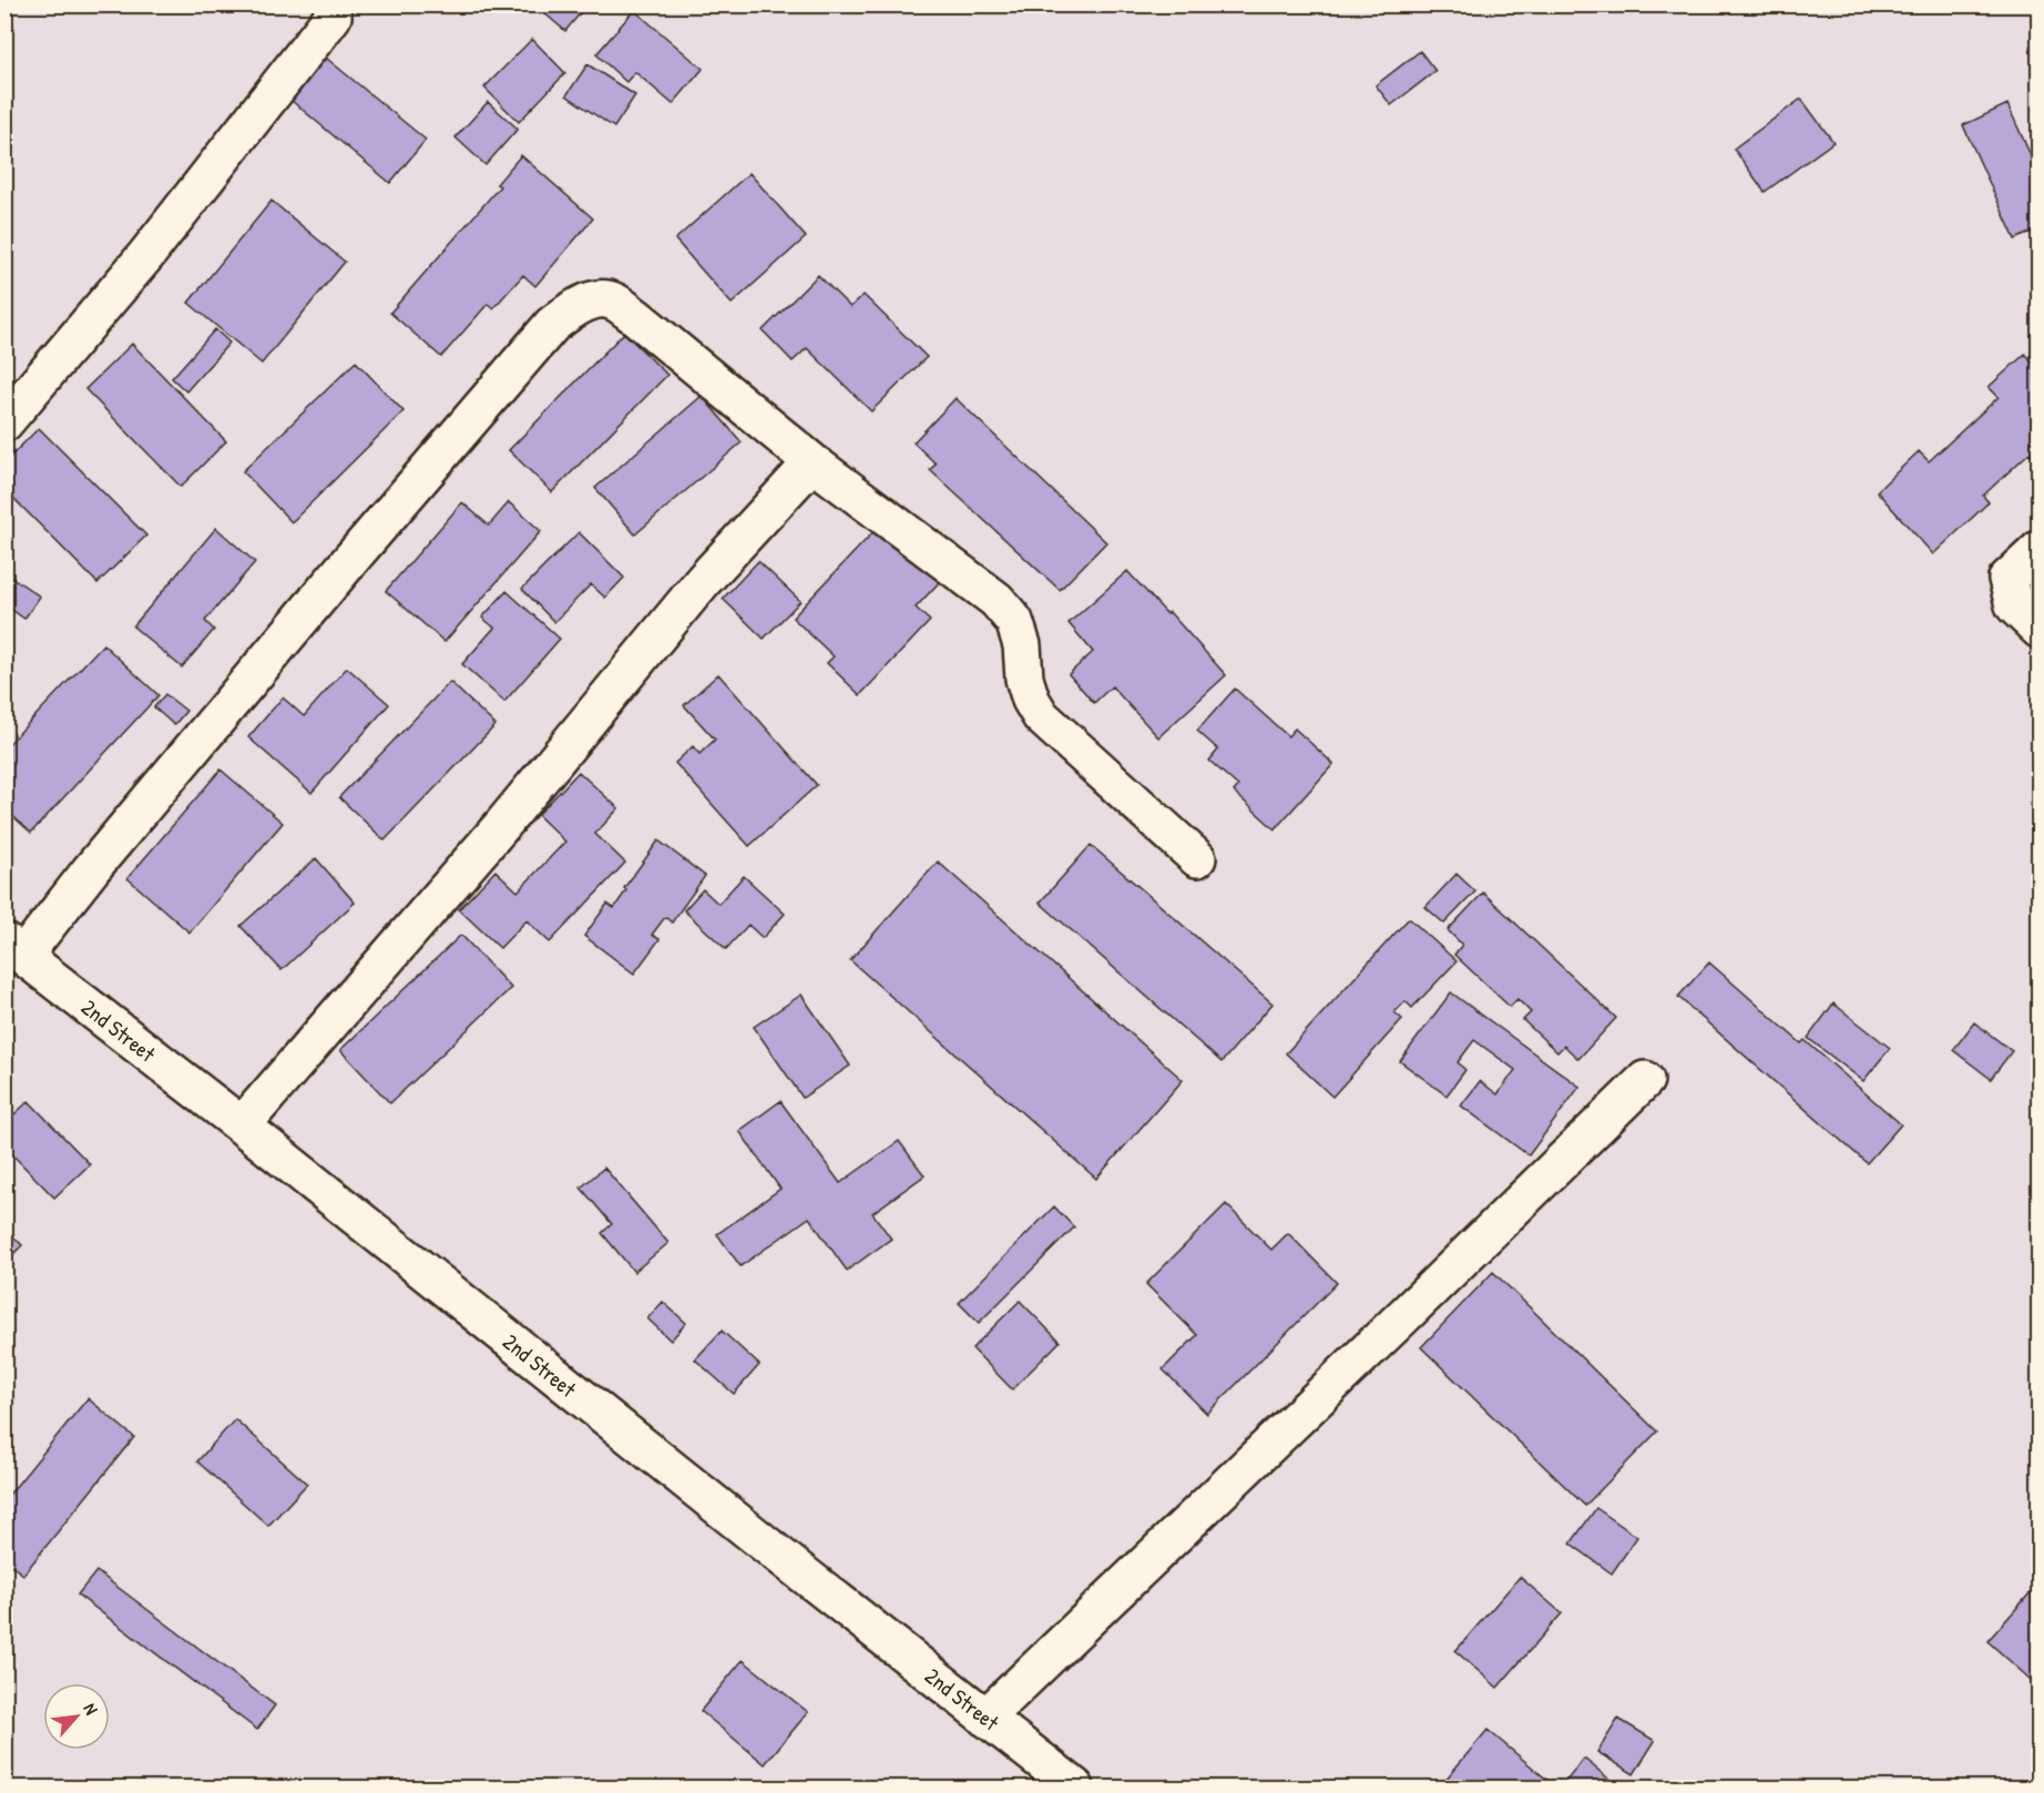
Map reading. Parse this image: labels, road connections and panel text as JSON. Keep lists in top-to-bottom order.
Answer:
{
  "streets": {
    "street": ["2nd Street"]
  },
  "north": "top right"
}
